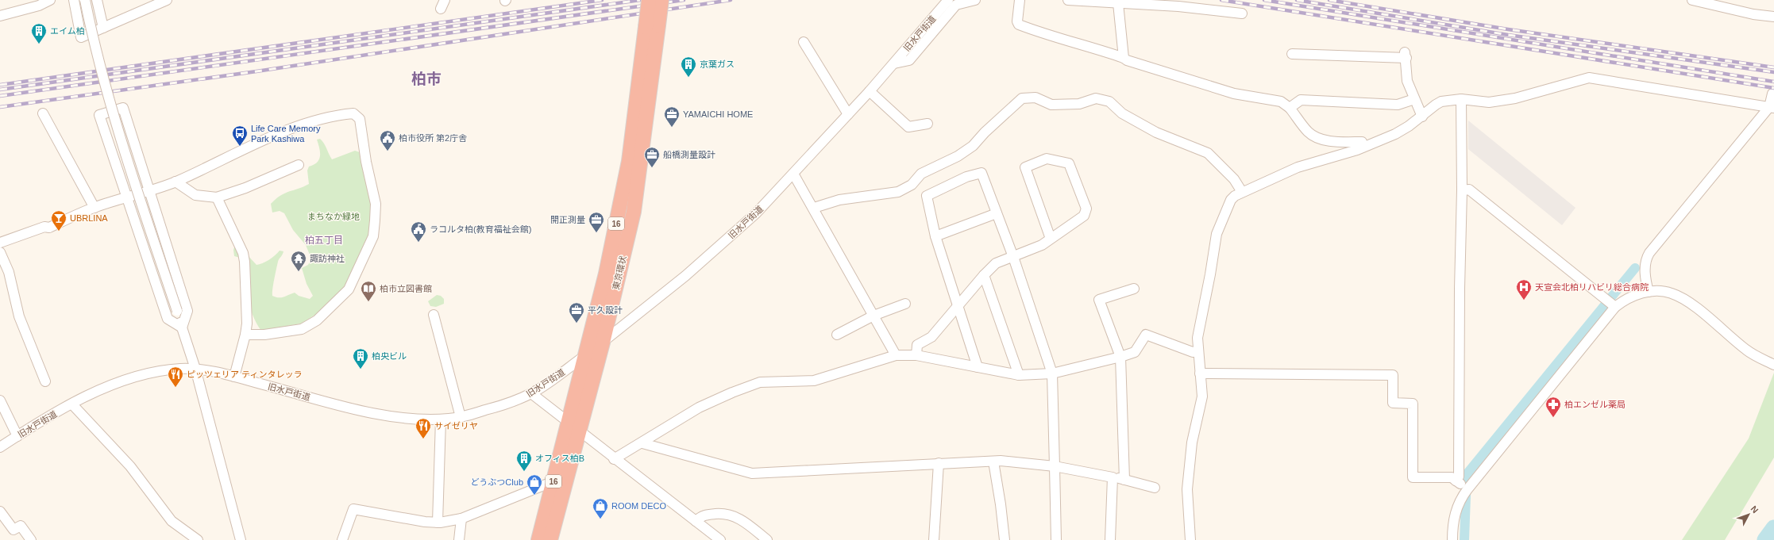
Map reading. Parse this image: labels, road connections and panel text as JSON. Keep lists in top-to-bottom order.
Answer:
{
  "streets": {
    "highway": ["16", "東京環状"],
    "street": ["旧水戸街道"]
  },
  "crossings": [
    ["旧水戸街道", "東京環状"]
  ],
  "districts": ["柏市", "柏五丁目"],
  "parks": ["まちなか緑地"],
  "places": {
    "building": [
      "エイム柏",
      "京葉ガス",
      "柏央ビル",
      "オフィス柏B"
    ],
    "office": [
      "YAMAICHI HOME",
      "船橋測量設計",
      "開正測量",
      "平久設計"
    ],
    "bus stop": ["Life Care Memory Park Kashiwa"],
    "public building": ["柏市役所 第2庁舎", "ラコルタ柏(教育福祉会館)"],
    "bar": ["UBRLINA"],
    "temple": ["諏訪神社"],
    "hospital": ["天宣会北柏リハビリ総合病院"],
    "library": ["柏市立図書館"],
    "restaurant": ["ピッツェリア ティンタレッラ", "サイゼリヤ"],
    "pharmacy": ["柏エンゼル薬局"],
    "shop": ["どうぶつClub", "ROOM DECO"]
  },
  "north": "top right"
}
